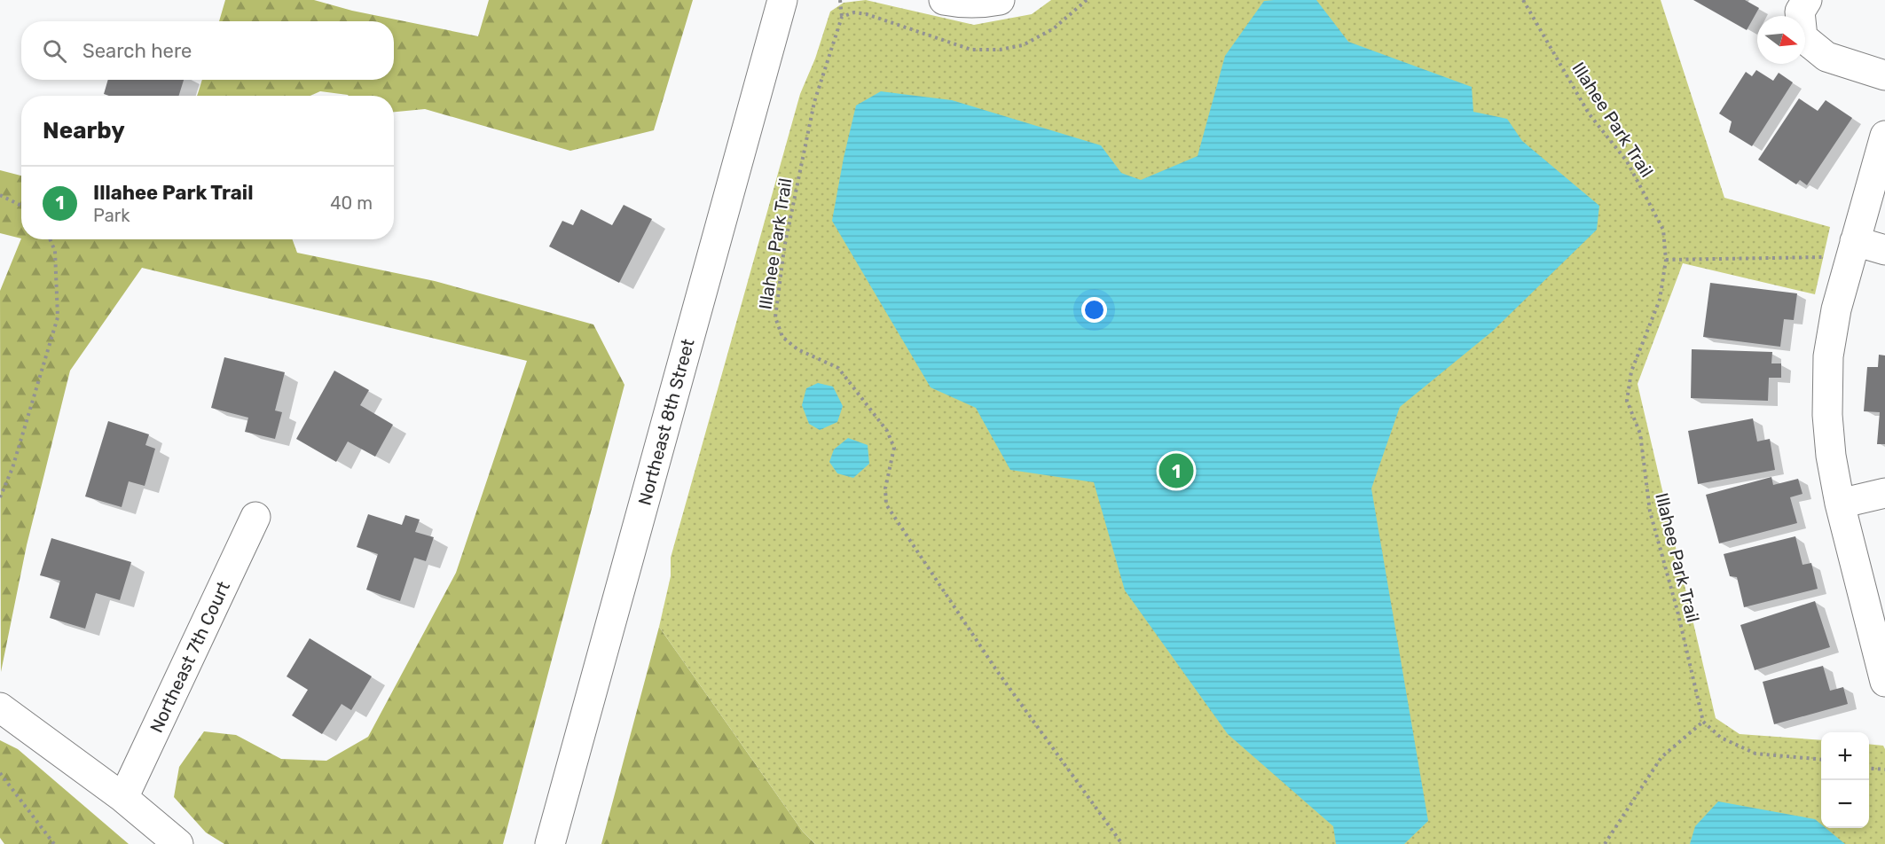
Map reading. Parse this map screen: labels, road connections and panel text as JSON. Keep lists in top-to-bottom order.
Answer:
{
  "streets": {
    "street": ["Northeast 8th Street", "Northeast 7th Court"],
    "path": ["Illahee Park Trail"]
  },
  "north": "right",
  "page": {
    "search": "Search here",
    "heading": "Nearby",
    "list": [
      {
        "mark": "1",
        "name": "Illahee Park Trail",
        "note": "Park",
        "value": "40 m"
      }
    ],
    "pins": "1",
    "map_buttons": ["+", "−"]
  }
}
